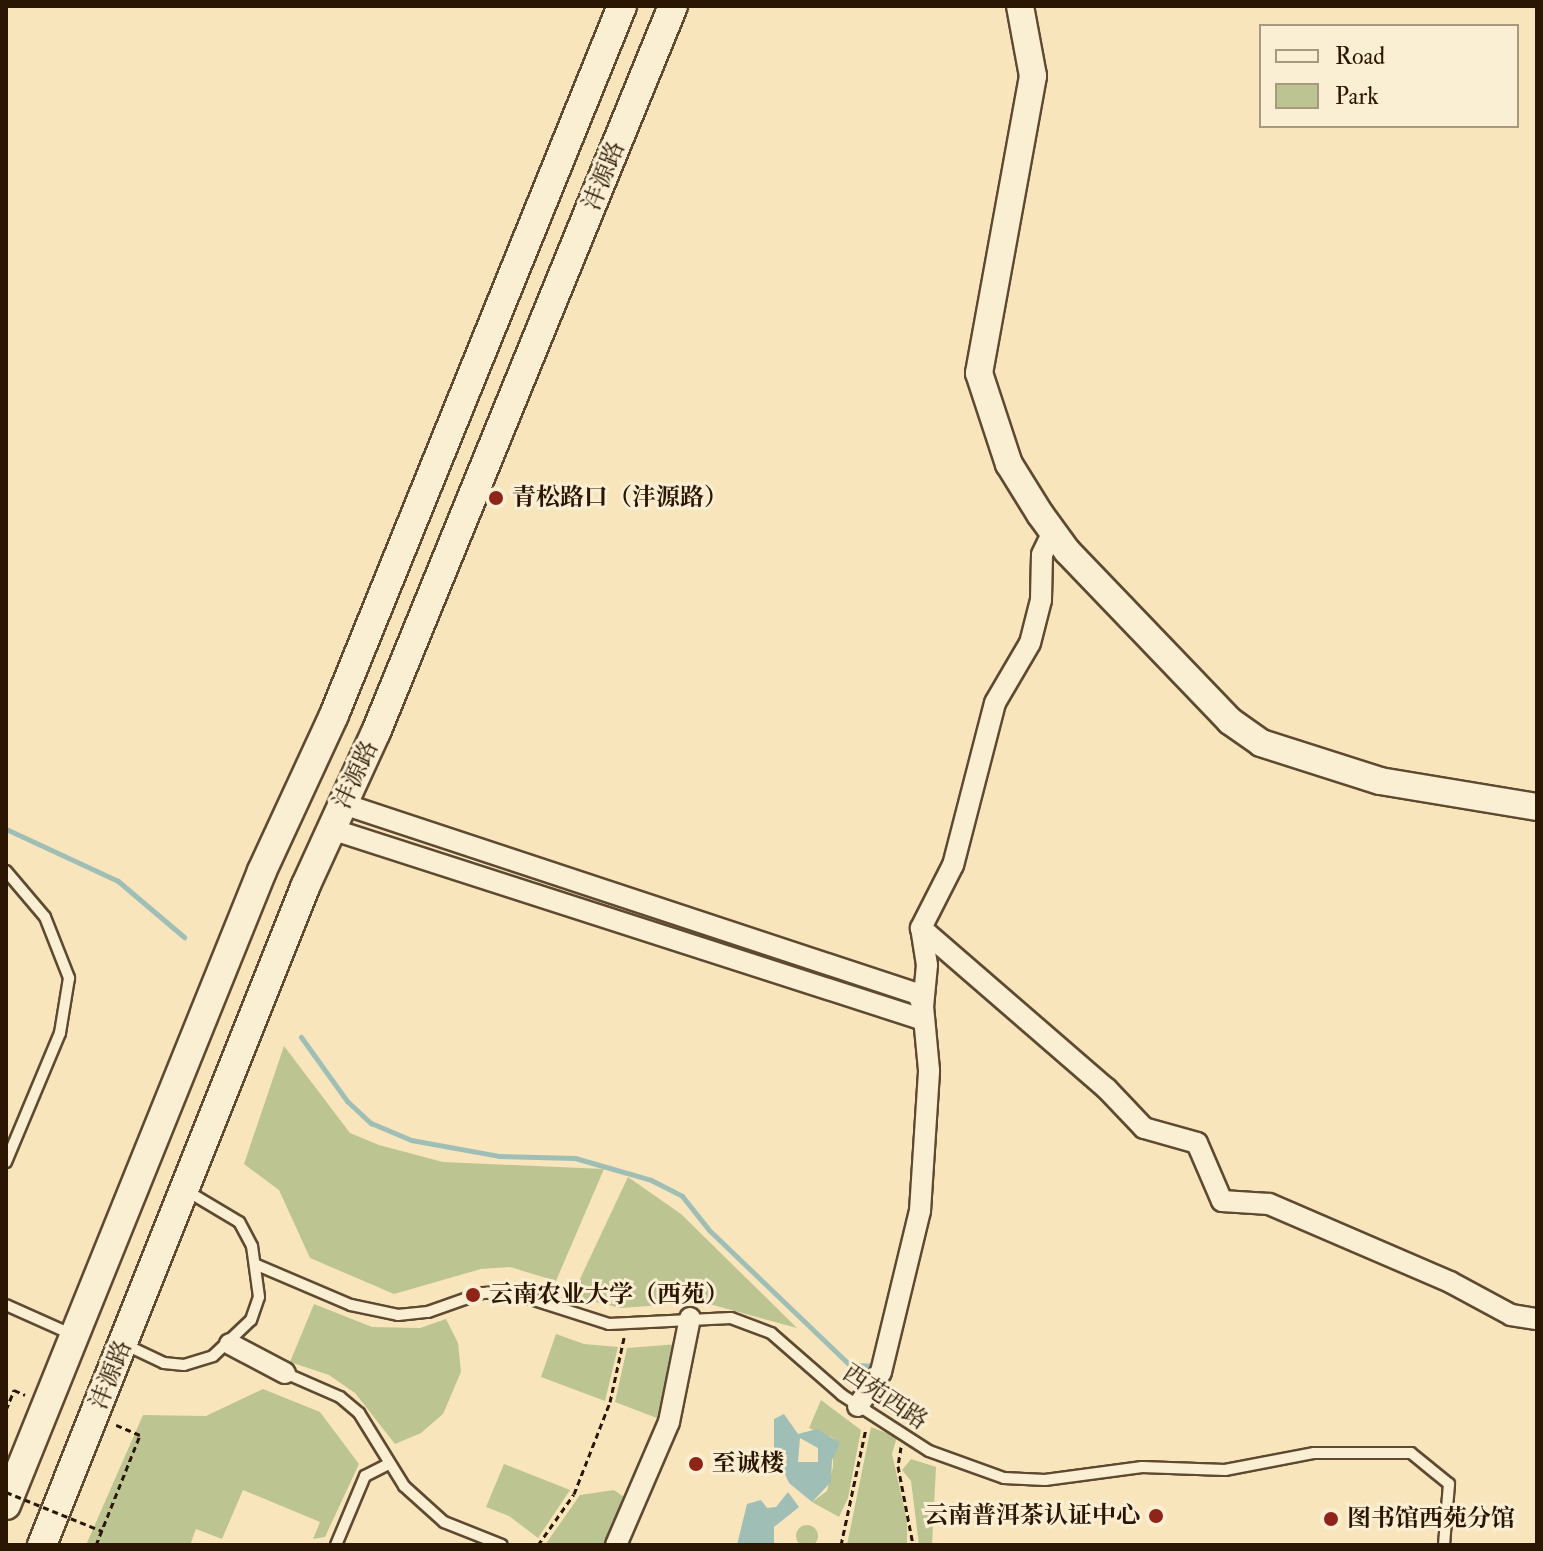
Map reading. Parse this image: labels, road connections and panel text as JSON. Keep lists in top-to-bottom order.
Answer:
{
  "streets": {
    "main road": ["沣源路"],
    "lane": ["西苑西路"]
  },
  "places": [
    "青松路口（沣源路）",
    "云南农业大学（西苑）",
    "至诚楼",
    "云南普洱茶认证中心",
    "图书馆西苑分馆"
  ],
  "legend": ["Road", "Park"]
}
